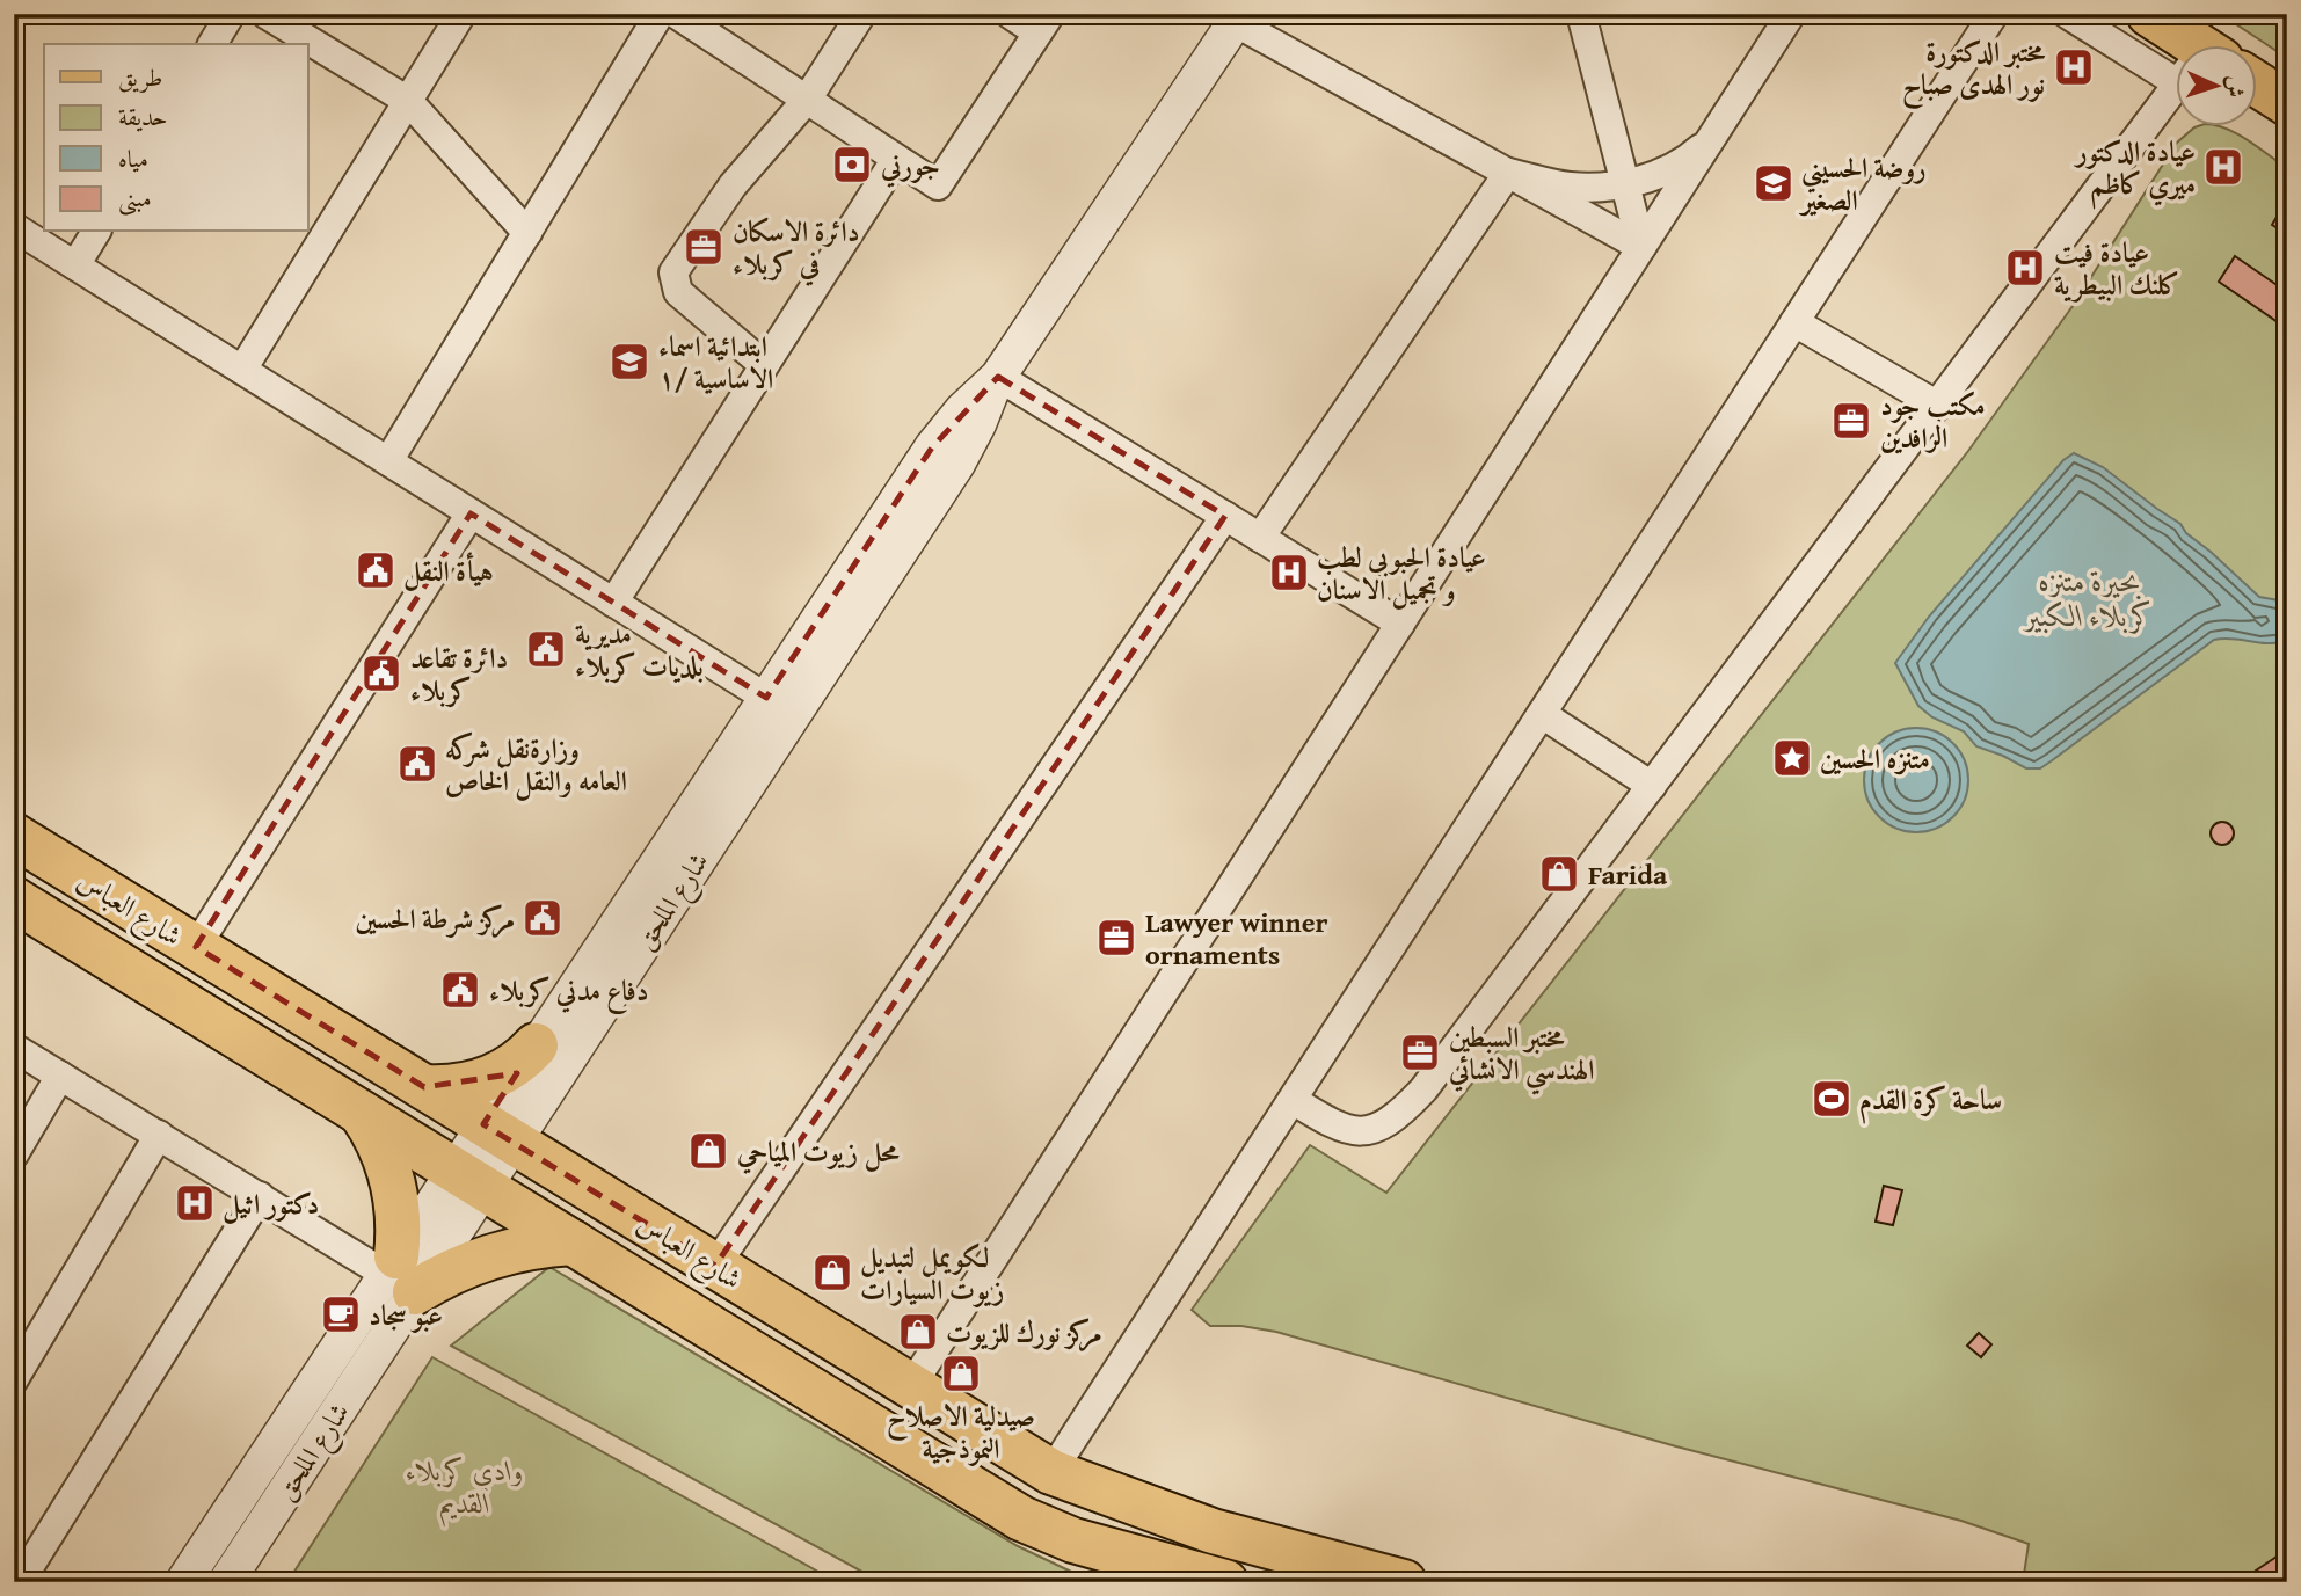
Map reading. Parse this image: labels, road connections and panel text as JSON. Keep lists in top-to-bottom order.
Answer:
{
  "streets": {
    "main road": ["شارع العباس"],
    "street": ["شارع الملحق"]
  },
  "crossings": [
    ["شارع الملحق", "شارع العباس"]
  ],
  "water": ["بحيرة متنزه كربلاء الكبير"],
  "parks": ["وادي كربلاء القديم"],
  "places": {
    "hospital": [
      "مختبر الدكتورة نور الهدى صباح",
      "عيادة الدكتور ميري كاظم",
      "عيادة فيت كلنك البيطرية",
      "عيادة الحبوبي لطب و تجميل الاسنان",
      "دكتور اثيل"
    ],
    "bank": ["جورني"],
    "school or university": ["روضة الحسيني الصغير", "ابتدائية اسماء الاساسية /١"],
    "office": [
      "دائرة الاسكان في كربلاء",
      "مكتب جود الرافدين",
      "Lawyer winner ornaments",
      "مختبر السبطين الهندسي الانشائي"
    ],
    "public building": [
      "هيأة النقل",
      "مديرية بلديات كربلاء",
      "دائرة تقاعد كربلاء",
      "وزارةنقل شركه العامه والنقل الخاص",
      "مركز شرطة الحسين",
      "دفاع مدني كربلاء"
    ],
    "place": ["متنزه الحسين"],
    "shop": [
      "Farida",
      "محل زيوت المياحي",
      "لكويمل لتبديل زيوت السيارات",
      "مركز نورك للزيوت",
      "صيدلية الاصلاح النموذجية"
    ],
    "sports": ["ساحة كرة القدم"],
    "cafe": ["عبو سجاد"]
  },
  "legend": [
    "طريق",
    "حديقة",
    "مياه",
    "مبنى"
  ],
  "north": "right"
}
